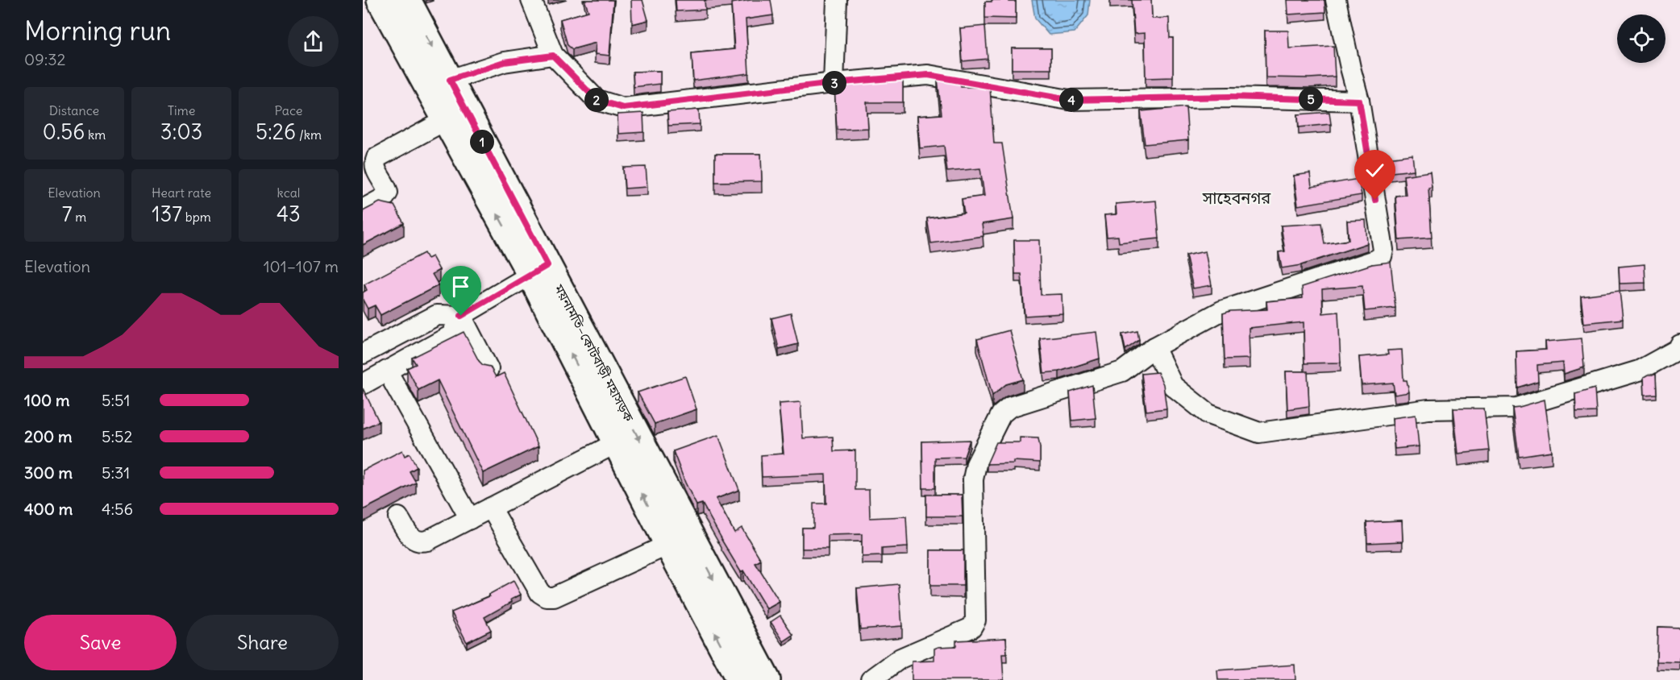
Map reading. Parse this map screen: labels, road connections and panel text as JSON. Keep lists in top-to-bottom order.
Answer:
{
  "streets": {
    "main road": ["ময়নামতি–কোটবাড়ী মহাসড়ক"]
  },
  "districts": ["সাহেবনগর"],
  "page": {
    "heading": ["Morning run", "09:32"],
    "pins": [
      "3",
      "5",
      "2",
      "4",
      "1"
    ],
    "stats": [
      ["Distance", "0.56 km"],
      ["Time", "3:03"],
      ["Pace", "5:26 /km"],
      ["Elevation", "7 m"],
      ["Heart rate", "137 bpm"],
      ["kcal", "43"]
    ],
    "chart": ["Elevation", "101–107 m"],
    "list": [
      {
        "name": "100 m",
        "note": "5:51"
      },
      {
        "name": "200 m",
        "note": "5:52"
      },
      {
        "name": "300 m",
        "note": "5:31"
      },
      {
        "name": "400 m",
        "note": "4:56"
      }
    ],
    "buttons": ["Save", "Share"]
  }
}
